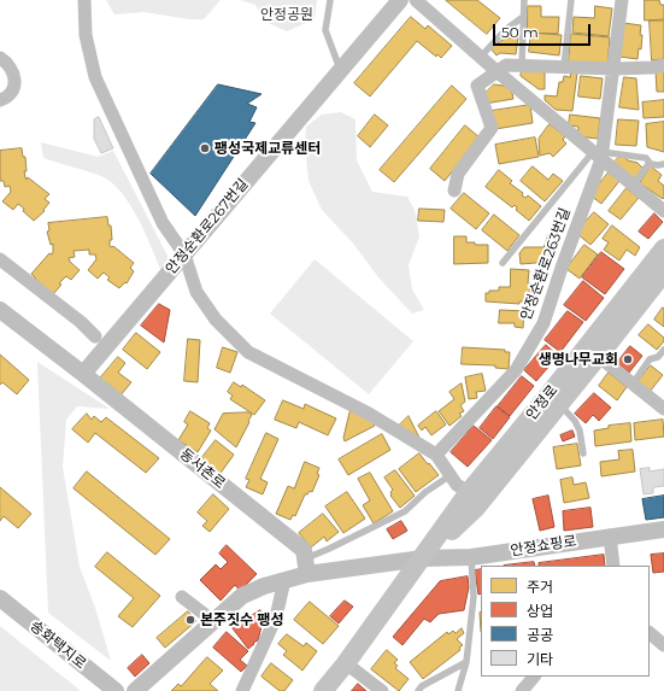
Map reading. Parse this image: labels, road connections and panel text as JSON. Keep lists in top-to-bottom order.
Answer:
{
  "streets": {
    "main road": ["안정로"],
    "street": [
      "안정순환로267번길",
      "안정순환로263번길",
      "동서촌로",
      "안정쇼핑로",
      "송화택지로"
    ]
  },
  "crossings": [
    ["안정순환로267번길", "동서촌로"],
    ["안정로", "안정쇼핑로"]
  ],
  "parks": ["안정공원"],
  "places": ["팽성국제교류센터", "생명나무교회", "본주짓수 팽성"],
  "legend": [
    "주거",
    "상업",
    "공공",
    "기타"
  ],
  "scale_bar": "50 m"
}
